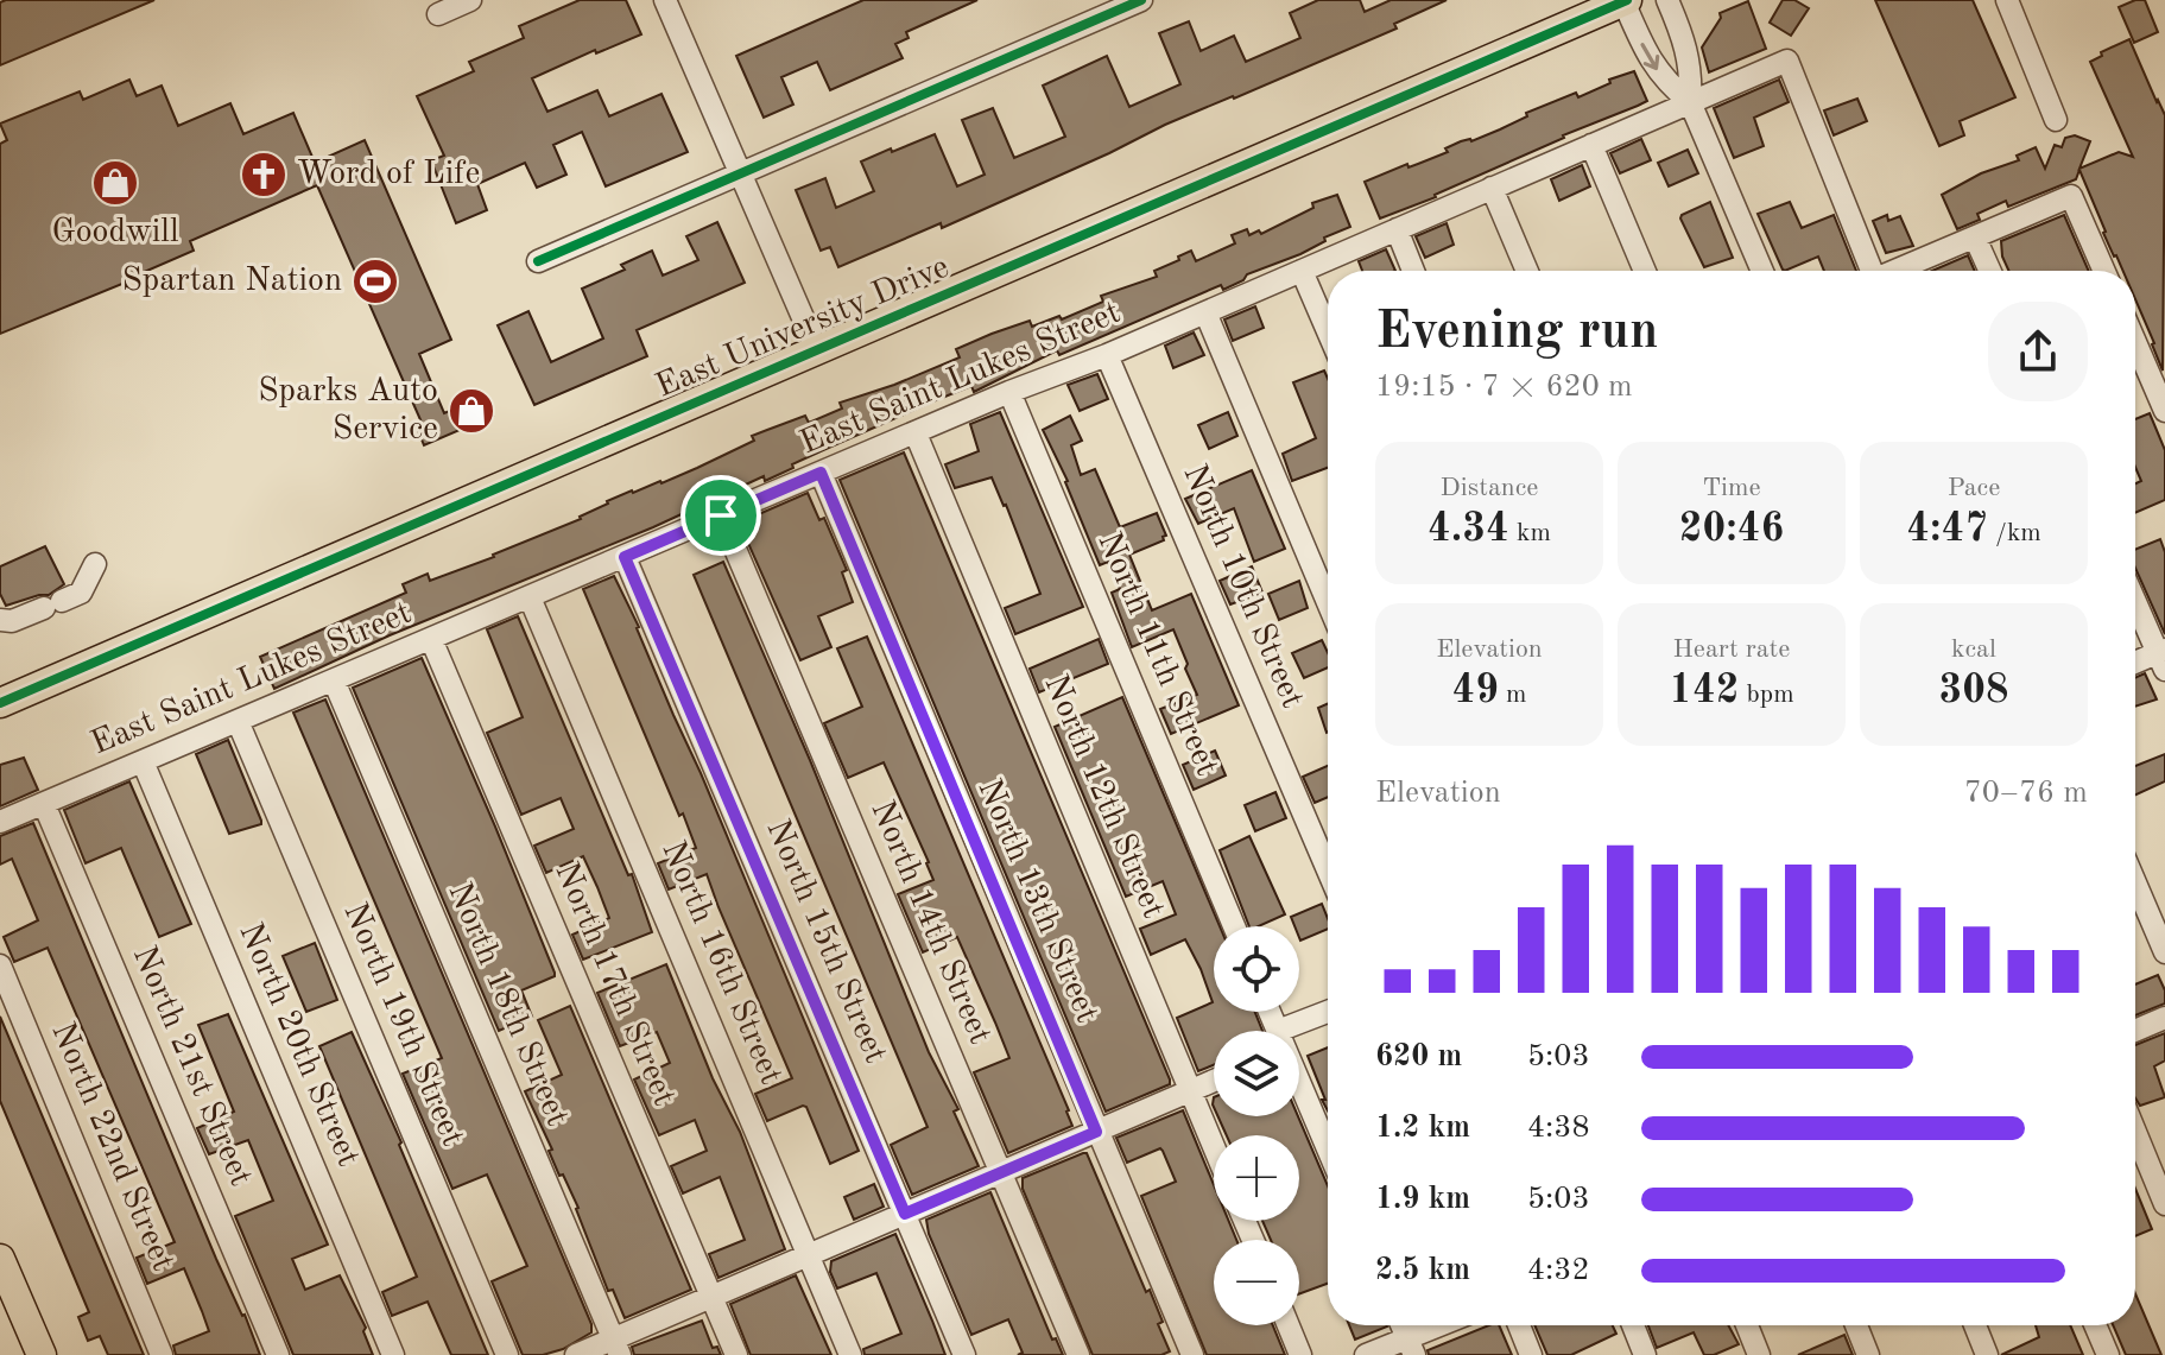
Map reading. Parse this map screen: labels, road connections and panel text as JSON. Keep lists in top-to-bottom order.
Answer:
{
  "streets": {
    "main road": ["East University Drive"],
    "street": [
      "East Saint Lukes Street",
      "North 10th Street",
      "North 11th Street",
      "North 12th Street",
      "North 13th Street",
      "North 14th Street",
      "North 15th Street",
      "North 16th Street",
      "North 17th Street",
      "North 18th Street",
      "North 19th Street",
      "North 20th Street",
      "North 21st Street",
      "North 22nd Street"
    ]
  },
  "crossings": [
    ["East Saint Lukes Street", "North 10th Street"],
    ["East Saint Lukes Street", "North 11th Street"],
    ["East Saint Lukes Street", "North 12th Street"],
    ["East Saint Lukes Street", "North 13th Street"],
    ["East Saint Lukes Street", "North 14th Street"],
    ["East Saint Lukes Street", "North 15th Street"],
    ["East Saint Lukes Street", "North 16th Street"],
    ["East Saint Lukes Street", "North 17th Street"],
    ["East Saint Lukes Street", "North 18th Street"],
    ["East Saint Lukes Street", "North 19th Street"],
    ["East Saint Lukes Street", "North 20th Street"],
    ["East Saint Lukes Street", "North 21st Street"]
  ],
  "places": {
    "church": ["Word of Life"],
    "shop": ["Goodwill", "Sparks Auto Service"],
    "sports": ["Spartan Nation"]
  },
  "page": {
    "heading": ["Evening run", "19:15 · 7 × 620 m"],
    "stats": [
      ["Distance", "4.34 km"],
      ["Time", "20:46"],
      ["Pace", "4:47 /km"],
      ["Elevation", "49 m"],
      ["Heart rate", "142 bpm"],
      ["kcal", "308"]
    ],
    "chart": ["Elevation", "70–76 m"],
    "map_buttons": ["+", "−"],
    "list": [
      {
        "name": "620 m",
        "note": "5:03"
      },
      {
        "name": "1.2 km",
        "note": "4:38"
      },
      {
        "name": "1.9 km",
        "note": "5:03"
      },
      {
        "name": "2.5 km",
        "note": "4:32"
      }
    ]
  }
}
